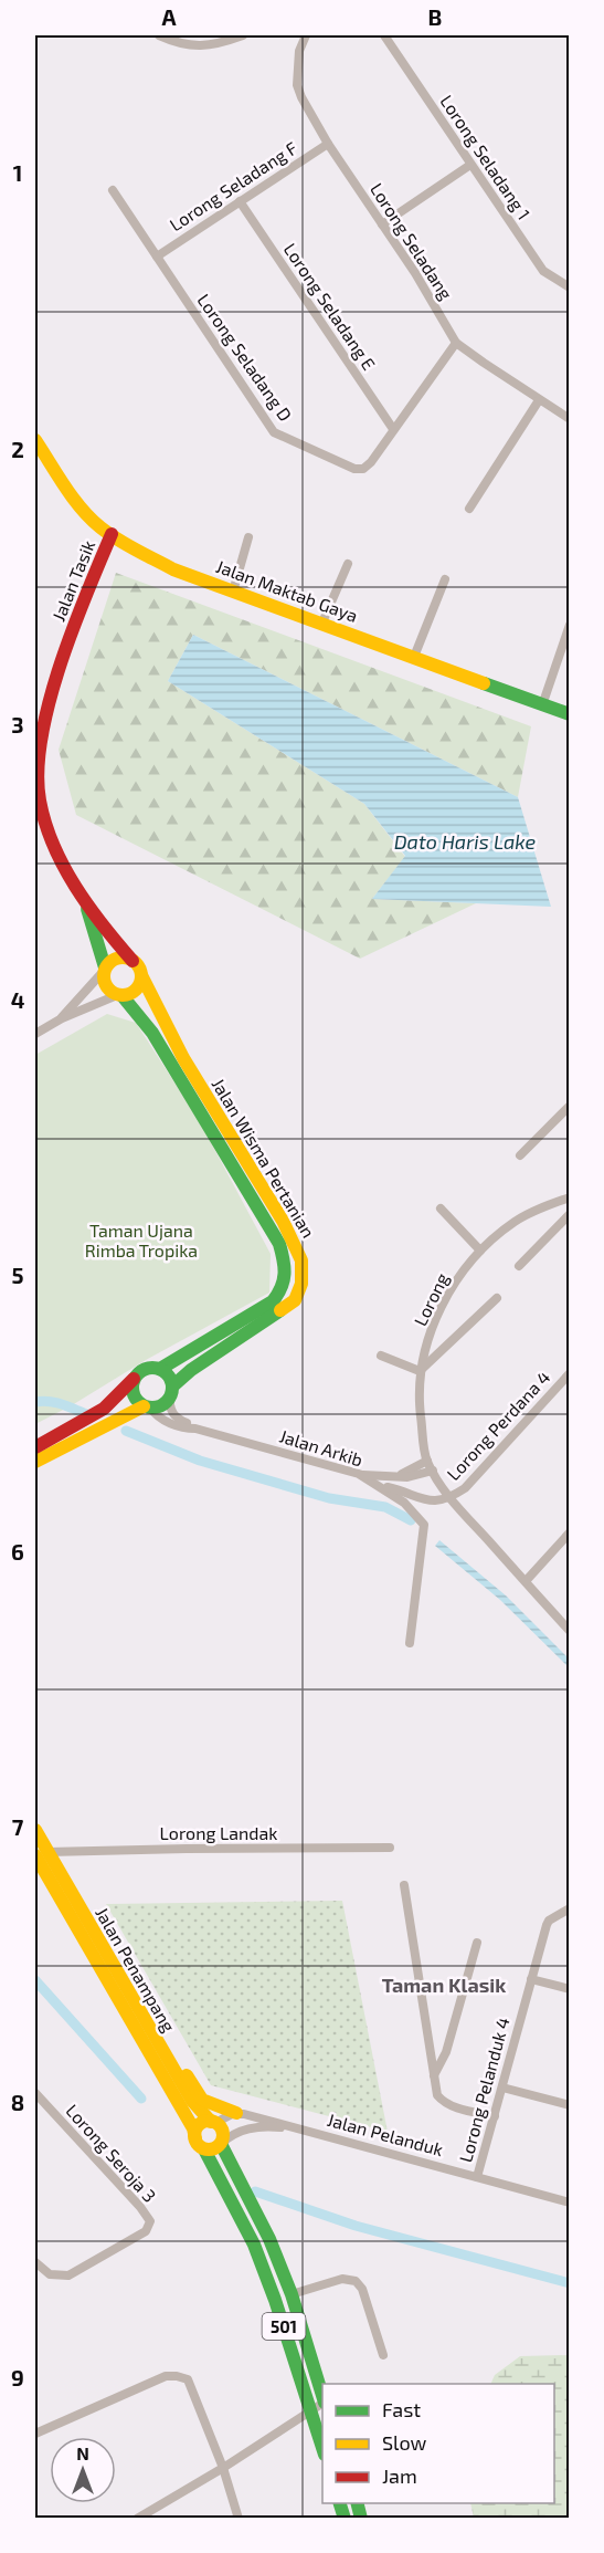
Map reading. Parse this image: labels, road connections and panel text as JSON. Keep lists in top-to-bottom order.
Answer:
{
  "streets": {
    "street": [
      "Lorong Seladang 1",
      "Lorong Seladang F",
      "Lorong Seladang",
      "Lorong Seladang E",
      "Lorong Seladang D",
      "Jalan Tasik",
      "Jalan Maktab Gaya",
      "Jalan Wisma Pertanian",
      "Lorong",
      "Lorong Perdana 4",
      "Jalan Arkib",
      "Lorong Landak",
      "Jalan Penampang",
      "Lorong Pelanduk 4",
      "Jalan Pelanduk",
      "Lorong Seroja 3",
      "501"
    ]
  },
  "crossings": [
    ["Lorong Seladang F", "Lorong Seladang"],
    ["Lorong Seladang F", "Lorong Seladang E"],
    ["Lorong Seladang F", "Lorong Seladang D"],
    ["Lorong Seladang", "Lorong Seladang D"],
    ["Lorong Seladang E", "Lorong Seladang D"],
    ["Jalan Tasik", "Jalan Maktab Gaya"],
    ["Jalan Tasik", "Jalan Wisma Pertanian"],
    ["Jalan Wisma Pertanian", "Jalan Arkib"],
    ["Lorong", "Lorong Perdana 4"],
    ["Lorong Landak", "Jalan Penampang"],
    ["Jalan Penampang", "Jalan Pelanduk"],
    ["Lorong Pelanduk 4", "Jalan Pelanduk"]
  ],
  "districts": ["Taman Klasik"],
  "water": ["Dato Haris Lake"],
  "parks": ["Taman Ujana Rimba Tropika"],
  "legend": ["Fast", "Slow", "Jam"],
  "north": "top",
  "grid": {
    "columns": ["A", "B"],
    "rows": [
      "1",
      "2",
      "3",
      "4",
      "5",
      "6",
      "7",
      "8",
      "9"
    ]
  }
}
